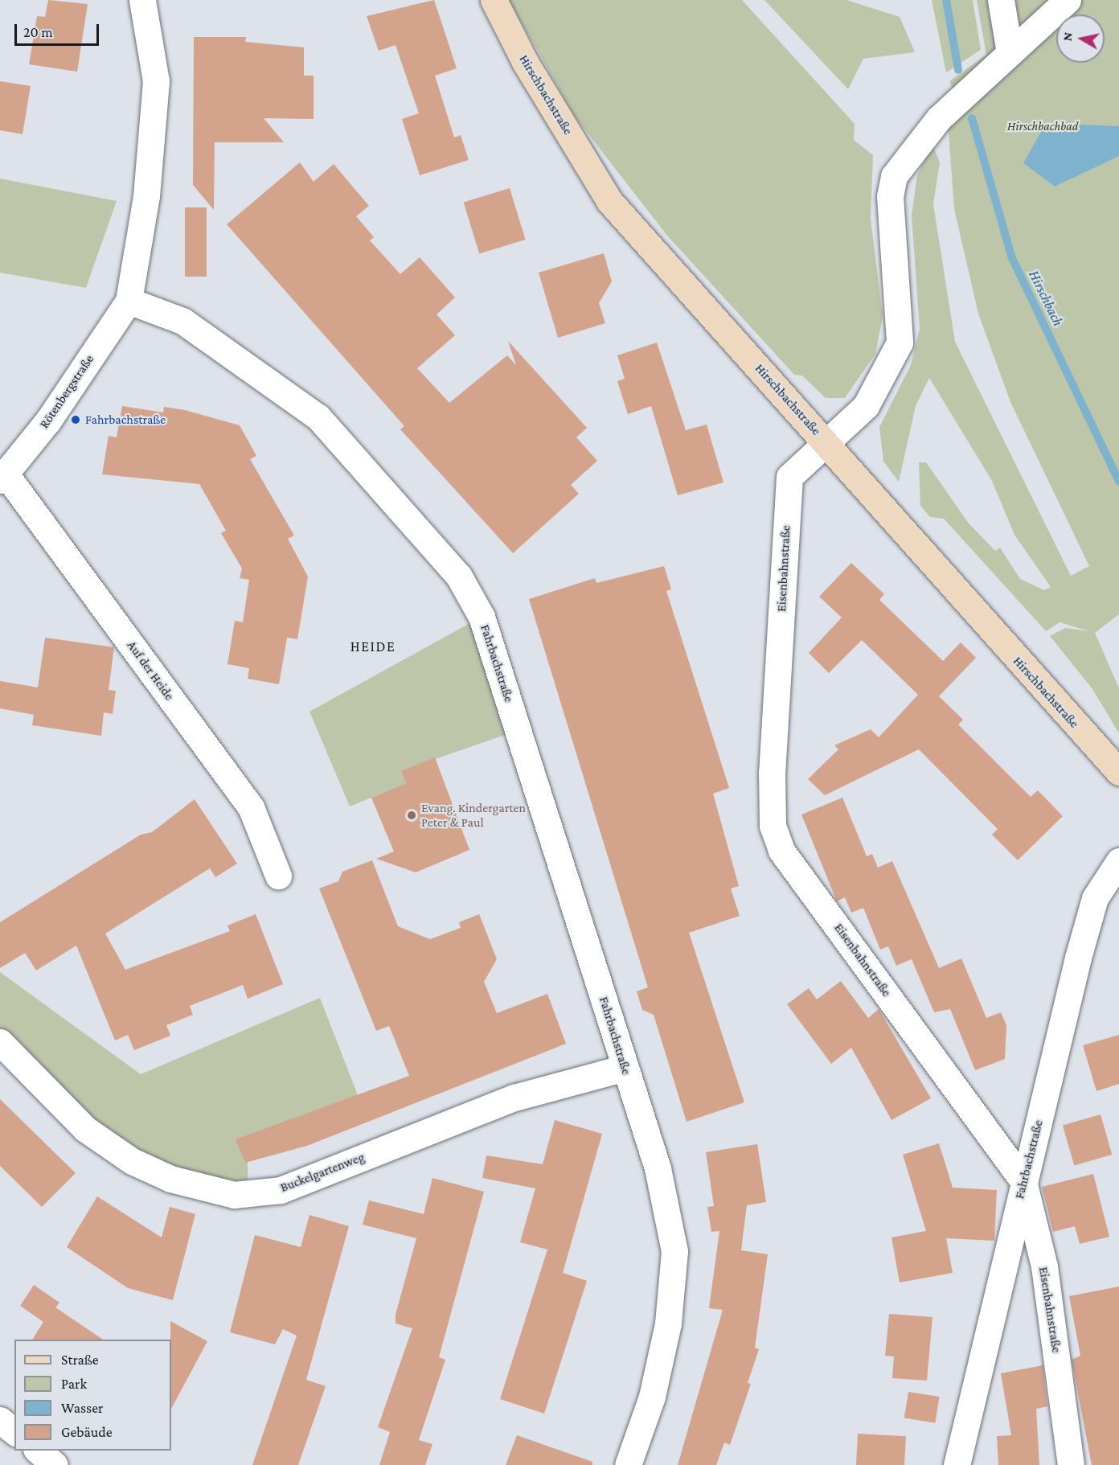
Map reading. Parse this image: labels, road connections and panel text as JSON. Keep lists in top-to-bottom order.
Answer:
{
  "streets": {
    "street": [
      "Hirschbachstraße",
      "Rötenbergstraße",
      "Eisenbahnstraße",
      "Fahrbachstraße",
      "Auf der Heide",
      "Buckelgartenweg"
    ]
  },
  "crossings": [
    ["Hirschbachstraße", "Eisenbahnstraße"],
    ["Rötenbergstraße", "Fahrbachstraße"],
    ["Rötenbergstraße", "Auf der Heide"],
    ["Eisenbahnstraße", "Fahrbachstraße"],
    ["Fahrbachstraße", "Buckelgartenweg"]
  ],
  "districts": ["HEIDE"],
  "water": ["Hirschbach"],
  "parks": ["Hirschbachbad"],
  "places": ["Fahrbachstraße", "Evang. Kindergarten Peter & Paul"],
  "legend": [
    "Straße",
    "Park",
    "Wasser",
    "Gebäude"
  ],
  "scale_bar": "20 m",
  "north": "left"
}
